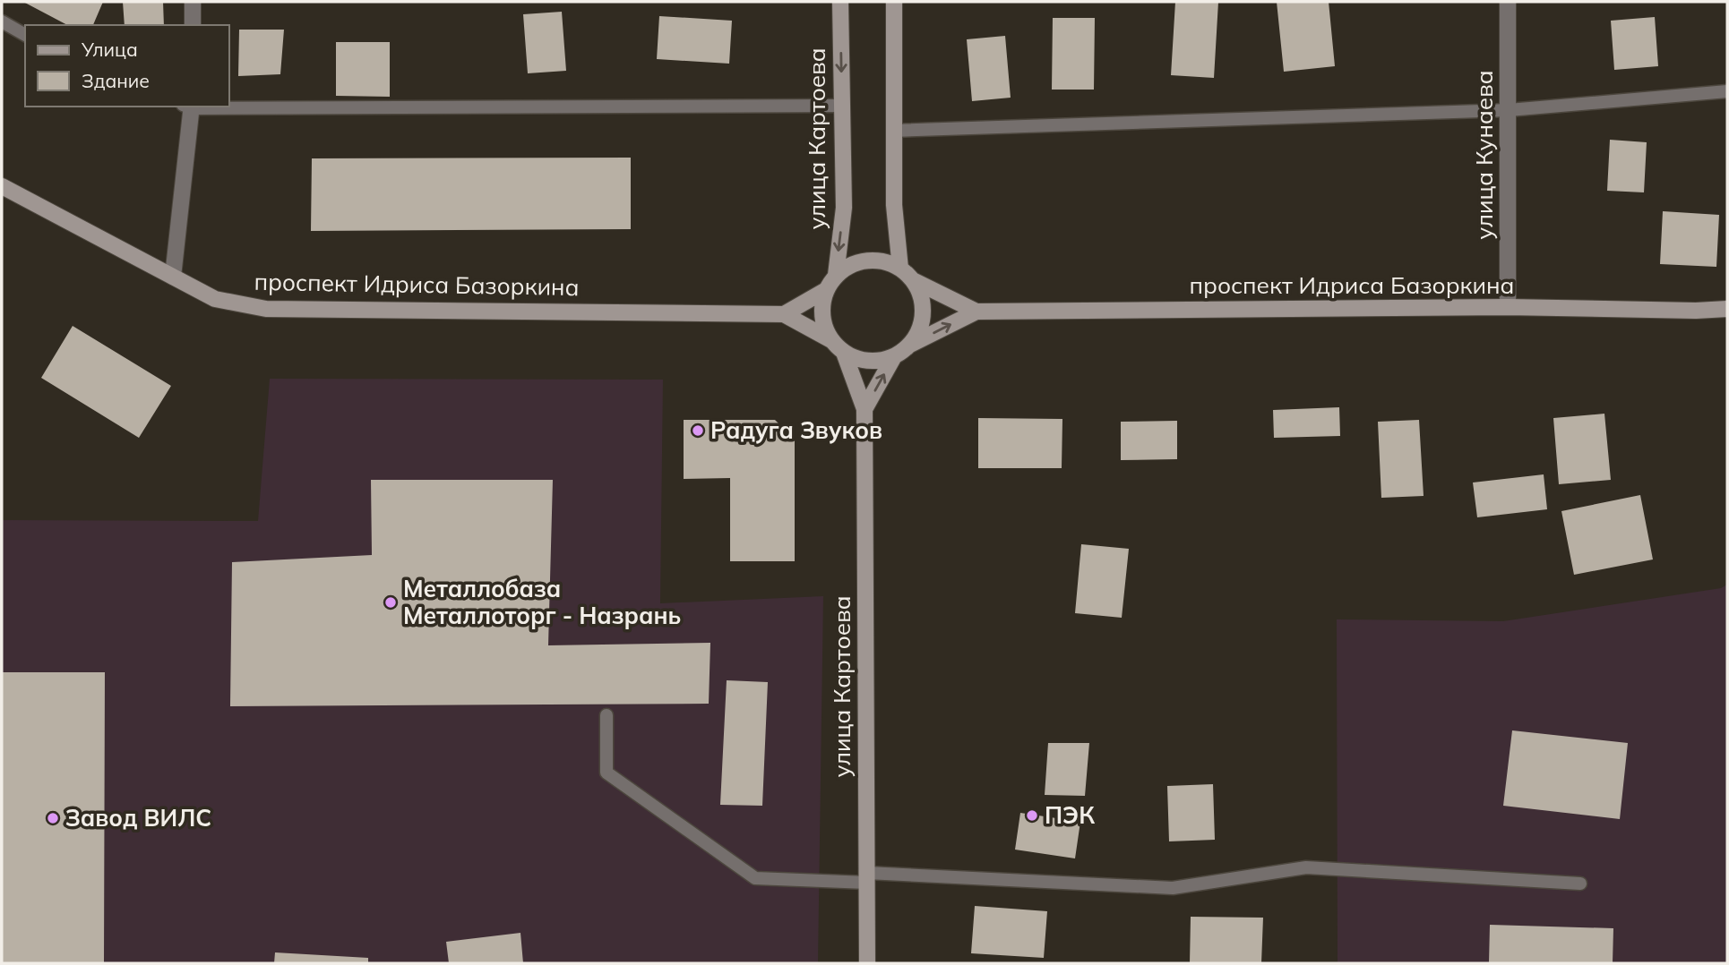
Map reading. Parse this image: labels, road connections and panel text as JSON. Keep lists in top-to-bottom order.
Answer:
{
  "streets": {
    "main road": ["улица Картоева", "проспект Идриса Базоркина"],
    "street": ["улица Кунаева"]
  },
  "crossings": [
    ["улица Картоева", "проспект Идриса Базоркина"],
    ["улица Кунаева", "проспект Идриса Базоркина"]
  ],
  "places": [
    "Радуга Звуков",
    "Металлобаза Металлоторг - Назрань",
    "ПЭК",
    "Завод ВИЛС"
  ],
  "legend": ["Улица", "Здание"]
}
